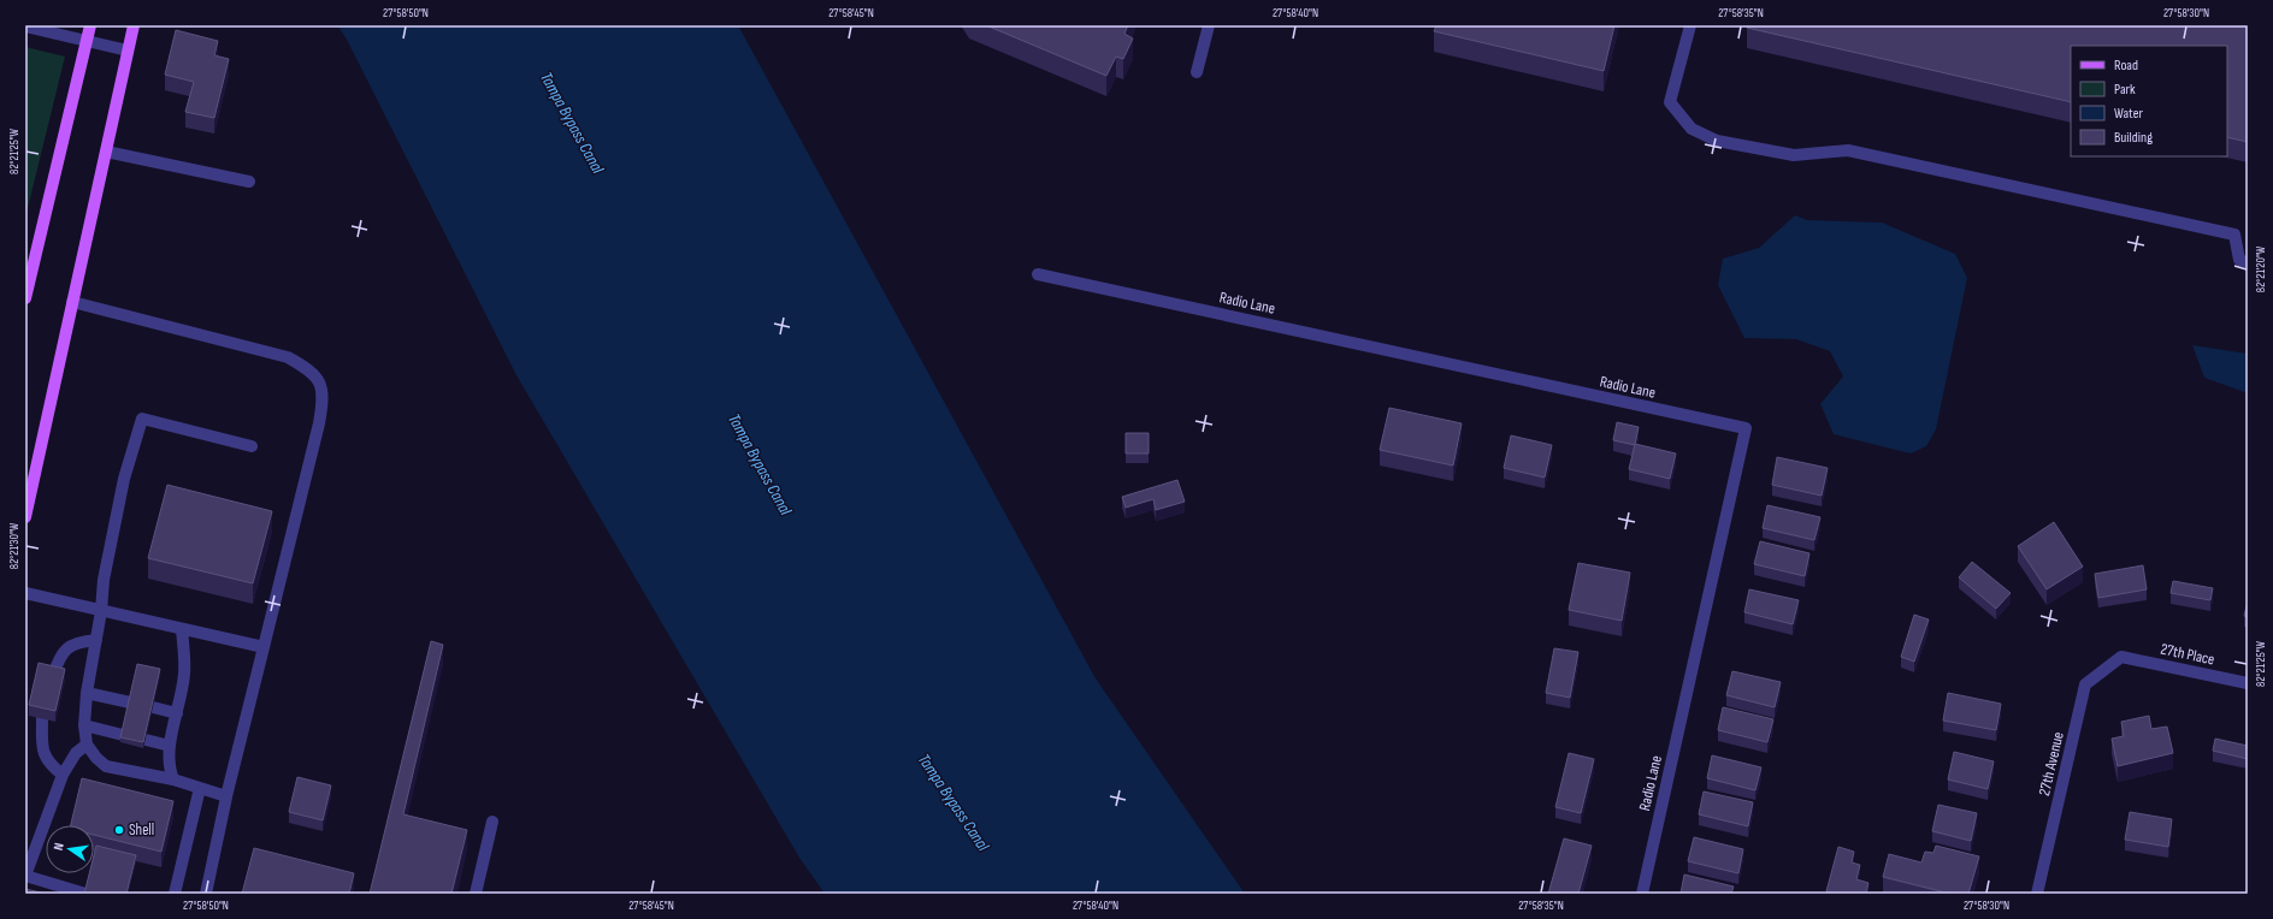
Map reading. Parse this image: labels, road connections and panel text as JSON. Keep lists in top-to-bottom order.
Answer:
{
  "streets": {
    "street": ["Radio Lane", "27th Place", "27th Avenue"]
  },
  "crossings": [
    ["27th Place", "27th Avenue"]
  ],
  "water": ["Tampa Bypass Canal"],
  "places": ["Shell"],
  "legend": [
    "Road",
    "Park",
    "Water",
    "Building"
  ],
  "north": "left",
  "coordinates": [
    "27°58'50\"N",
    "27°58'45\"N",
    "27°58'40\"N",
    "27°58'35\"N",
    "27°58'30\"N",
    "82°21'25\"W",
    "82°21'20\"W",
    "82°21'30\"W"
  ]
}
